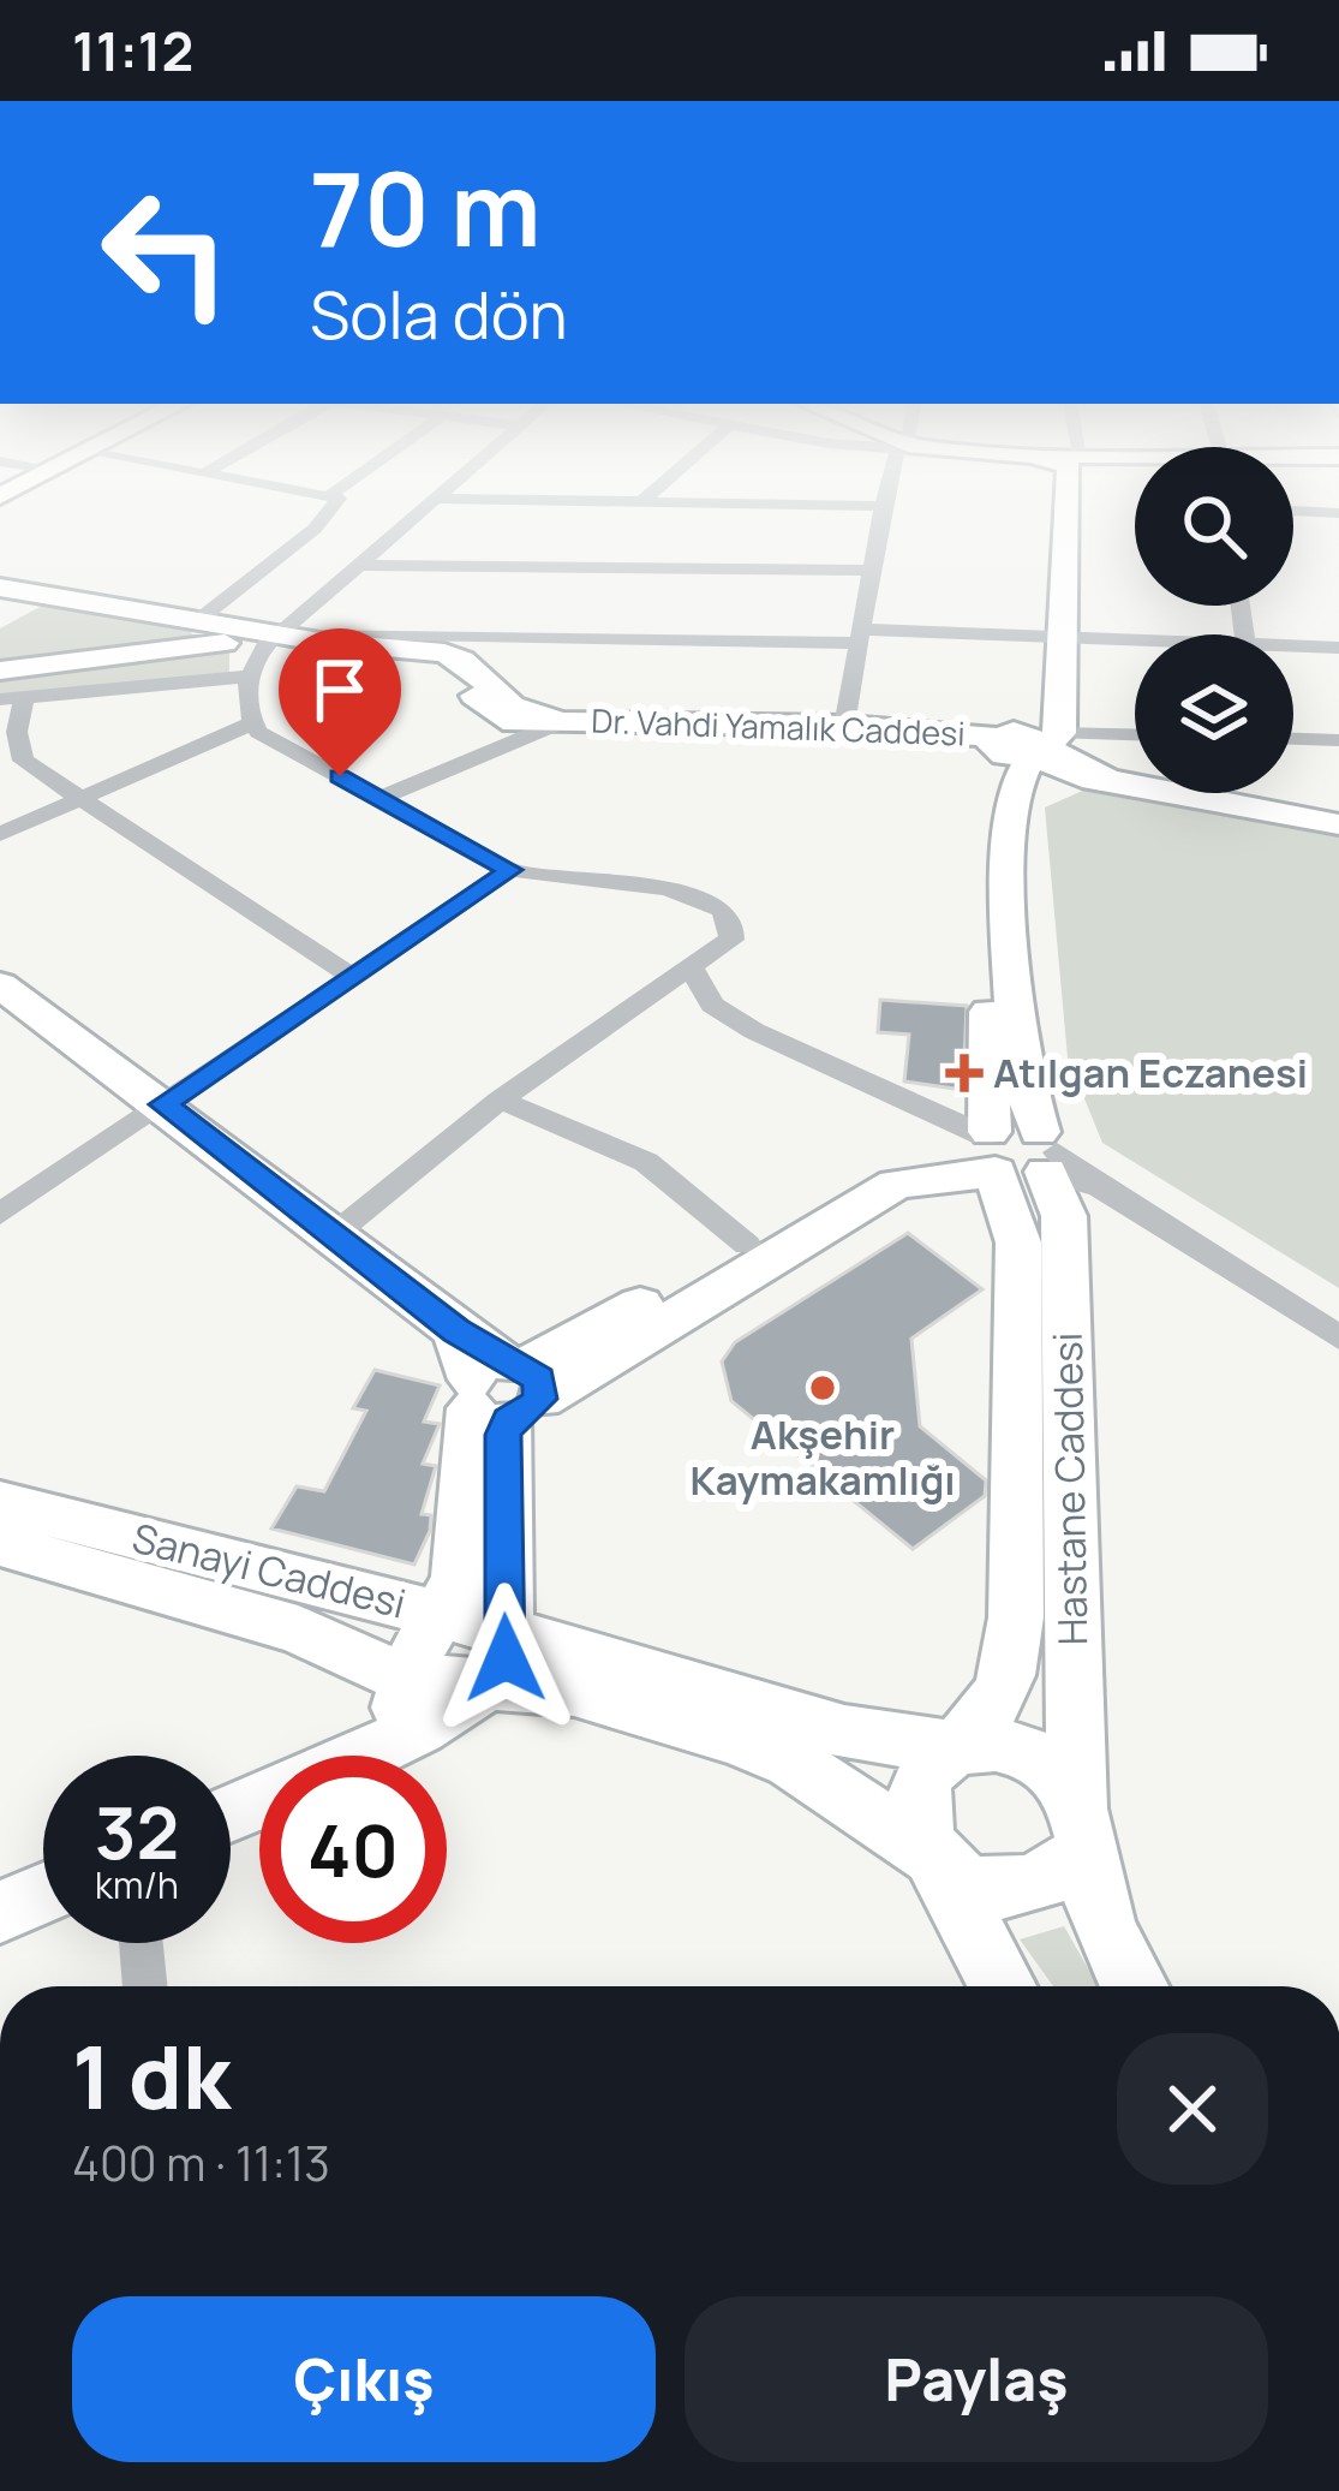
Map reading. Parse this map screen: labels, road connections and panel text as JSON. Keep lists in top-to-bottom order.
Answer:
{
  "streets": {
    "main road": ["Dr. Vahdi Yamalık Caddesi", "Hastane Caddesi", "Sanayi Caddesi"]
  },
  "crossings": [
    ["Dr. Vahdi Yamalık Caddesi", "Hastane Caddesi"],
    ["Hastane Caddesi", "Sanayi Caddesi"]
  ],
  "places": {
    "health": ["Atılgan Eczanesi"],
    "other": ["Akşehir Kaymakamlığı"]
  },
  "page": {
    "status": "11:12",
    "turn": ["70 m", "Sola dön"],
    "speed": "32 km/h",
    "limit": "40",
    "heading": ["1 dk", "400 m · 11:13"],
    "buttons": ["Çıkış", "Paylaş"]
  }
}
